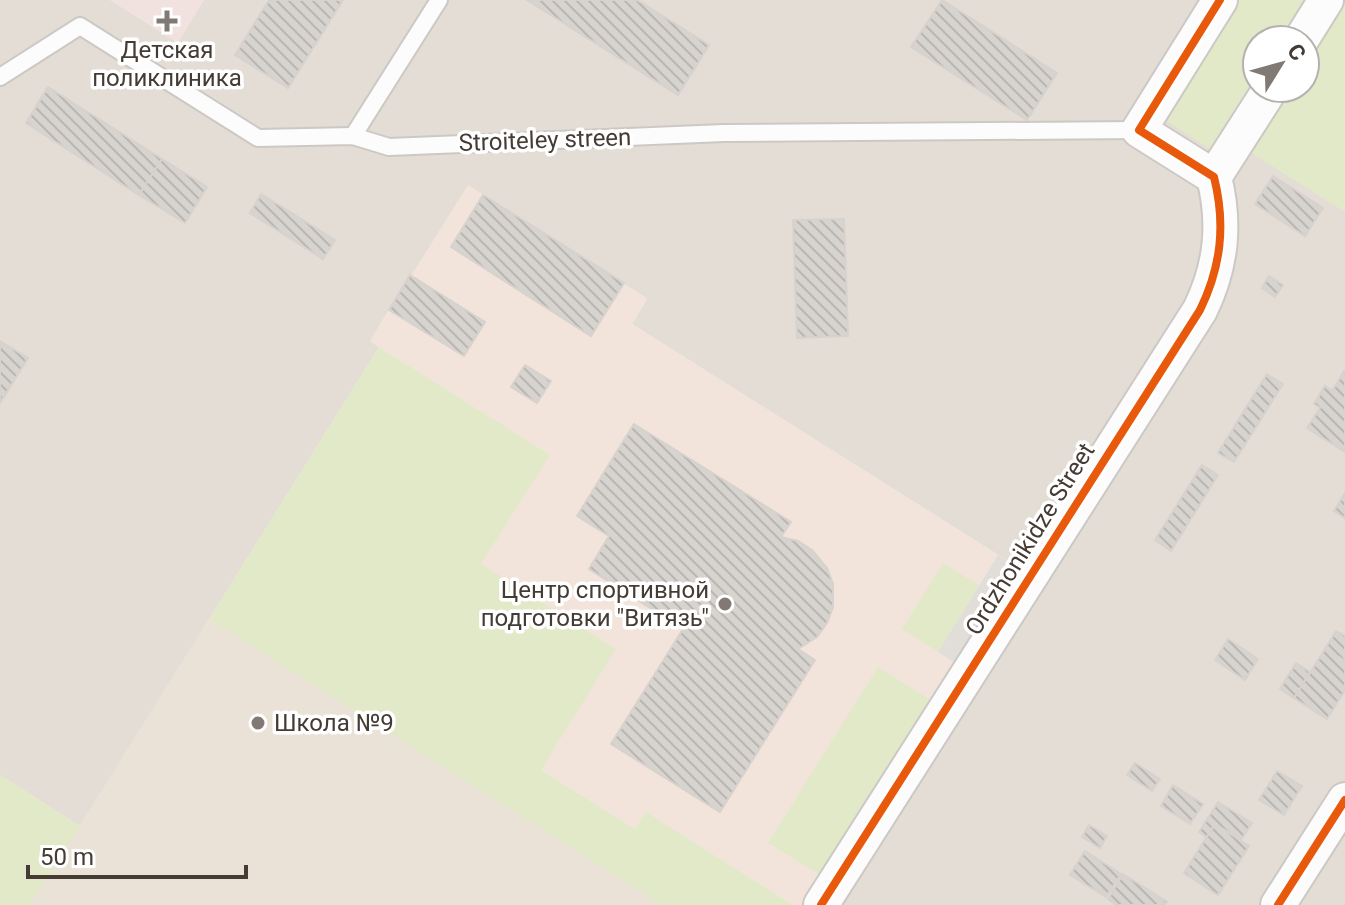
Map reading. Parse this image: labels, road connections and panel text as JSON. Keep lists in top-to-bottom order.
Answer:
{
  "streets": {
    "street": ["Ordzhonikidze Street"],
    "lane": ["Stroiteley streen"]
  },
  "places": {
    "health": ["Детская поликлиника"],
    "other": ["Центр спортивной подготовки \"Витязь\"", "Школа №9"]
  },
  "scale_bar": "50 m",
  "north": "top right"
}
